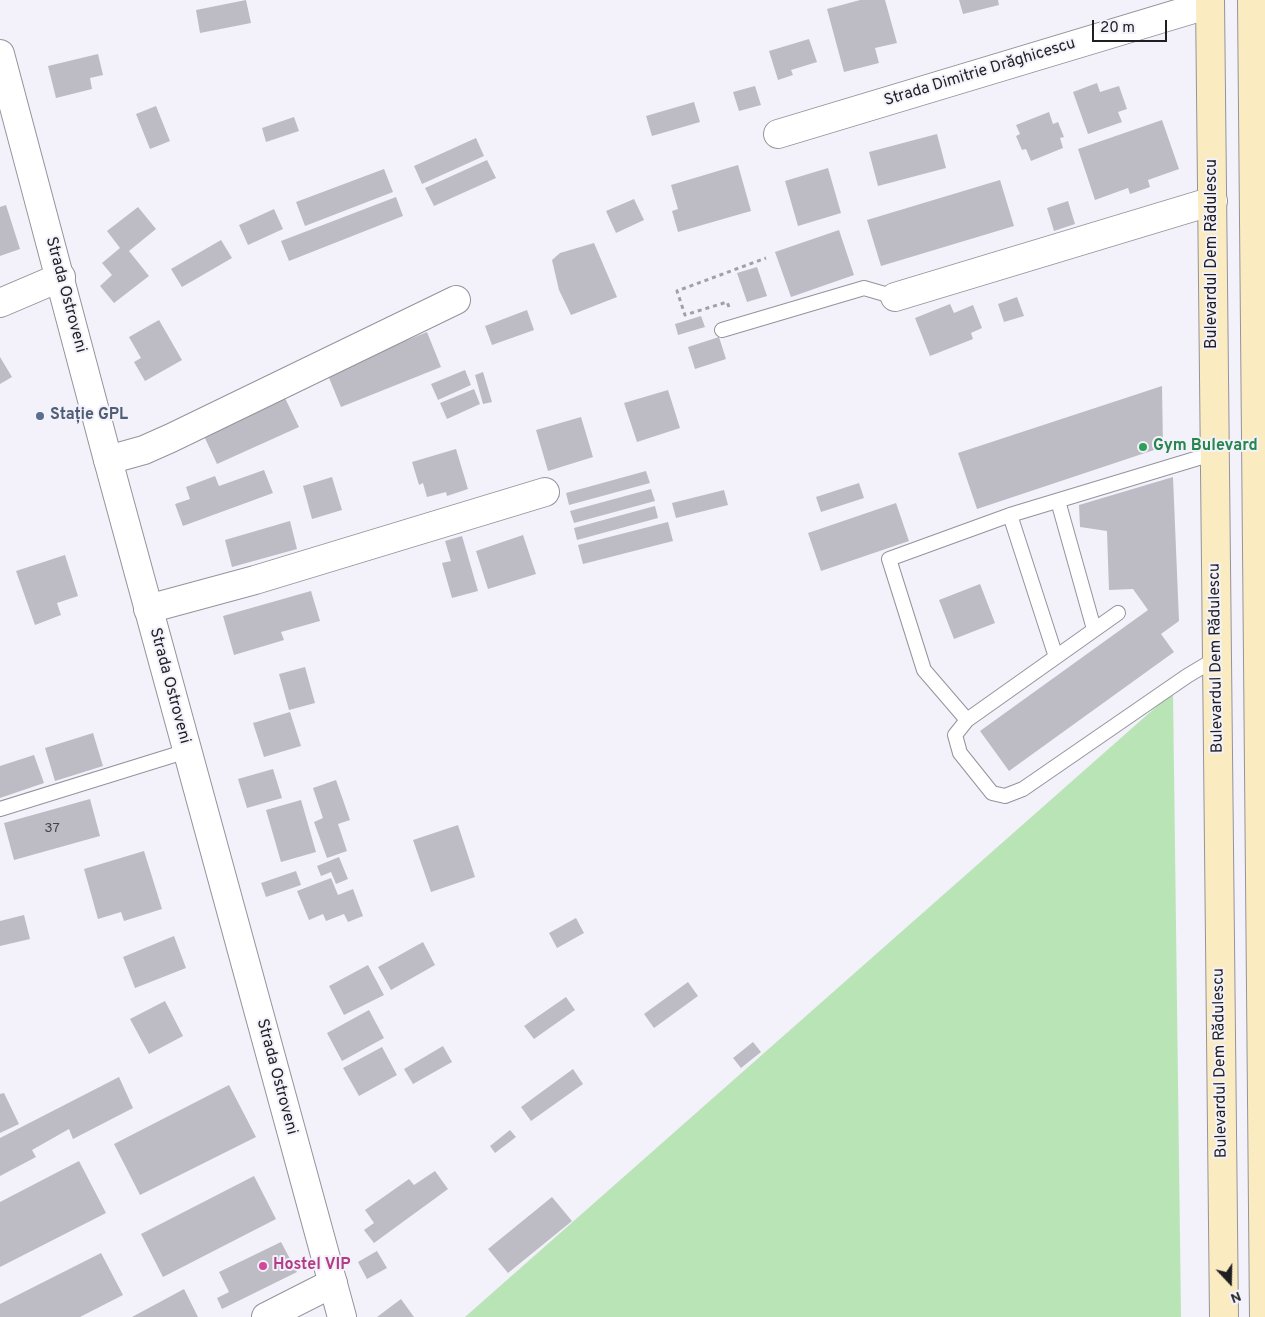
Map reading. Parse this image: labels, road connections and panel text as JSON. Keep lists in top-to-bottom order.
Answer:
{
  "streets": {
    "main road": ["Bulevardul Dem Rădulescu"],
    "street": ["Strada Dimitrie Drăghicescu", "Strada Ostroveni"]
  },
  "crossings": [
    ["Strada Dimitrie Drăghicescu", "Bulevardul Dem Rădulescu"]
  ],
  "places": ["Stație GPL", "Gym Bulevard", "Hostel VIP"],
  "house_numbers": ["37"],
  "scale_bar": "20 m",
  "north": "bottom"
}
